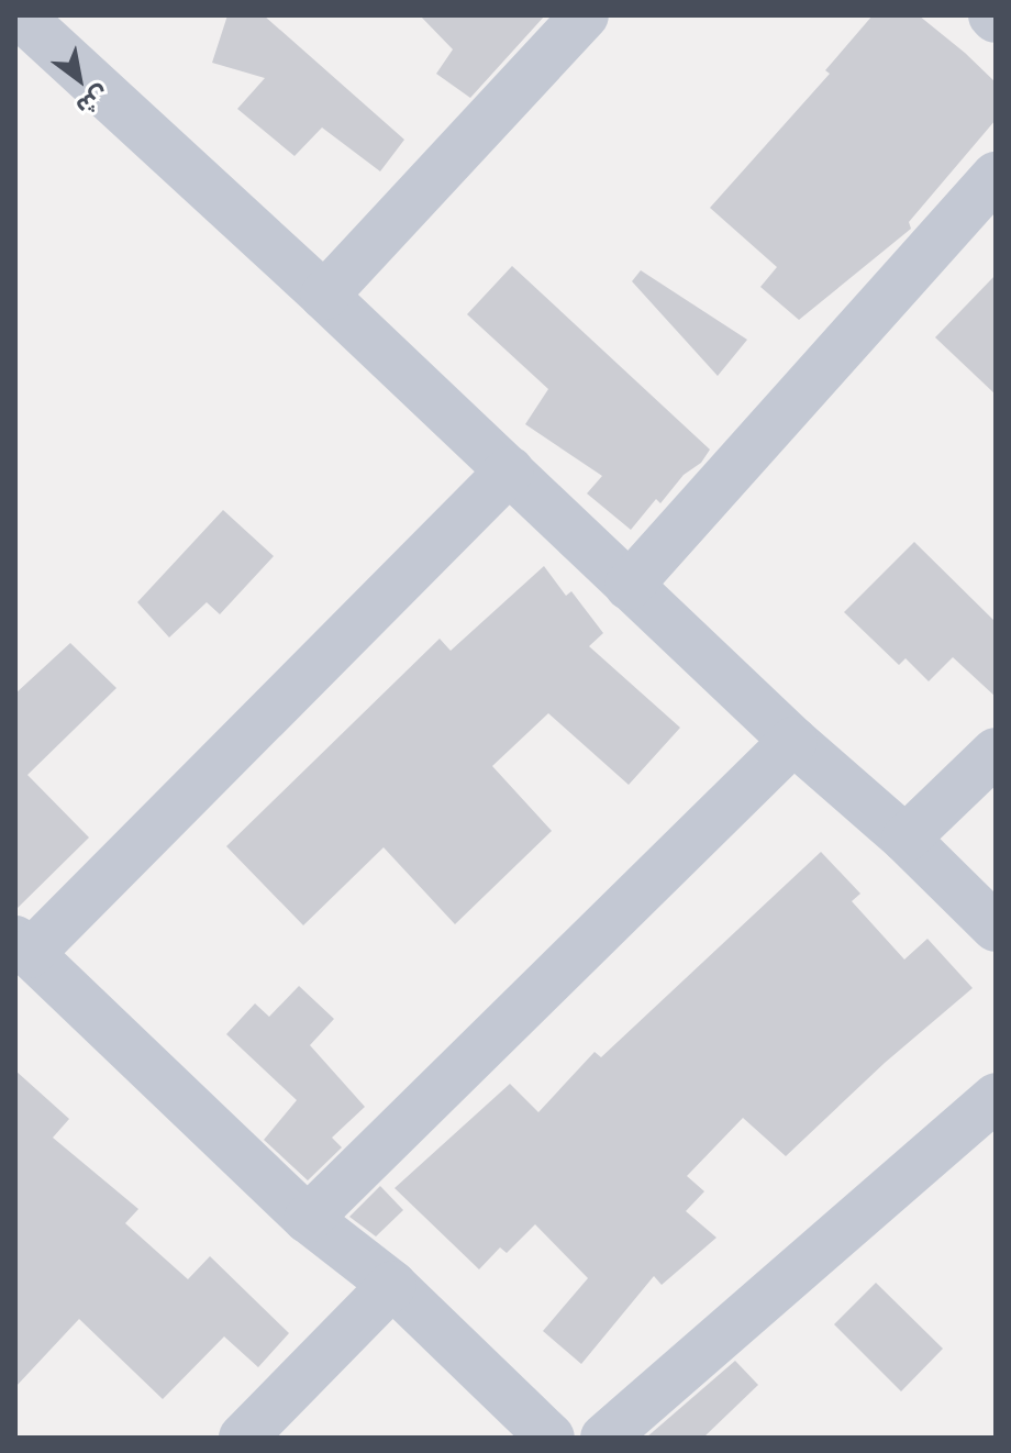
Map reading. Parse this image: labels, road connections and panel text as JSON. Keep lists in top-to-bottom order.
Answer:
{
  "north": "bottom right"
}
